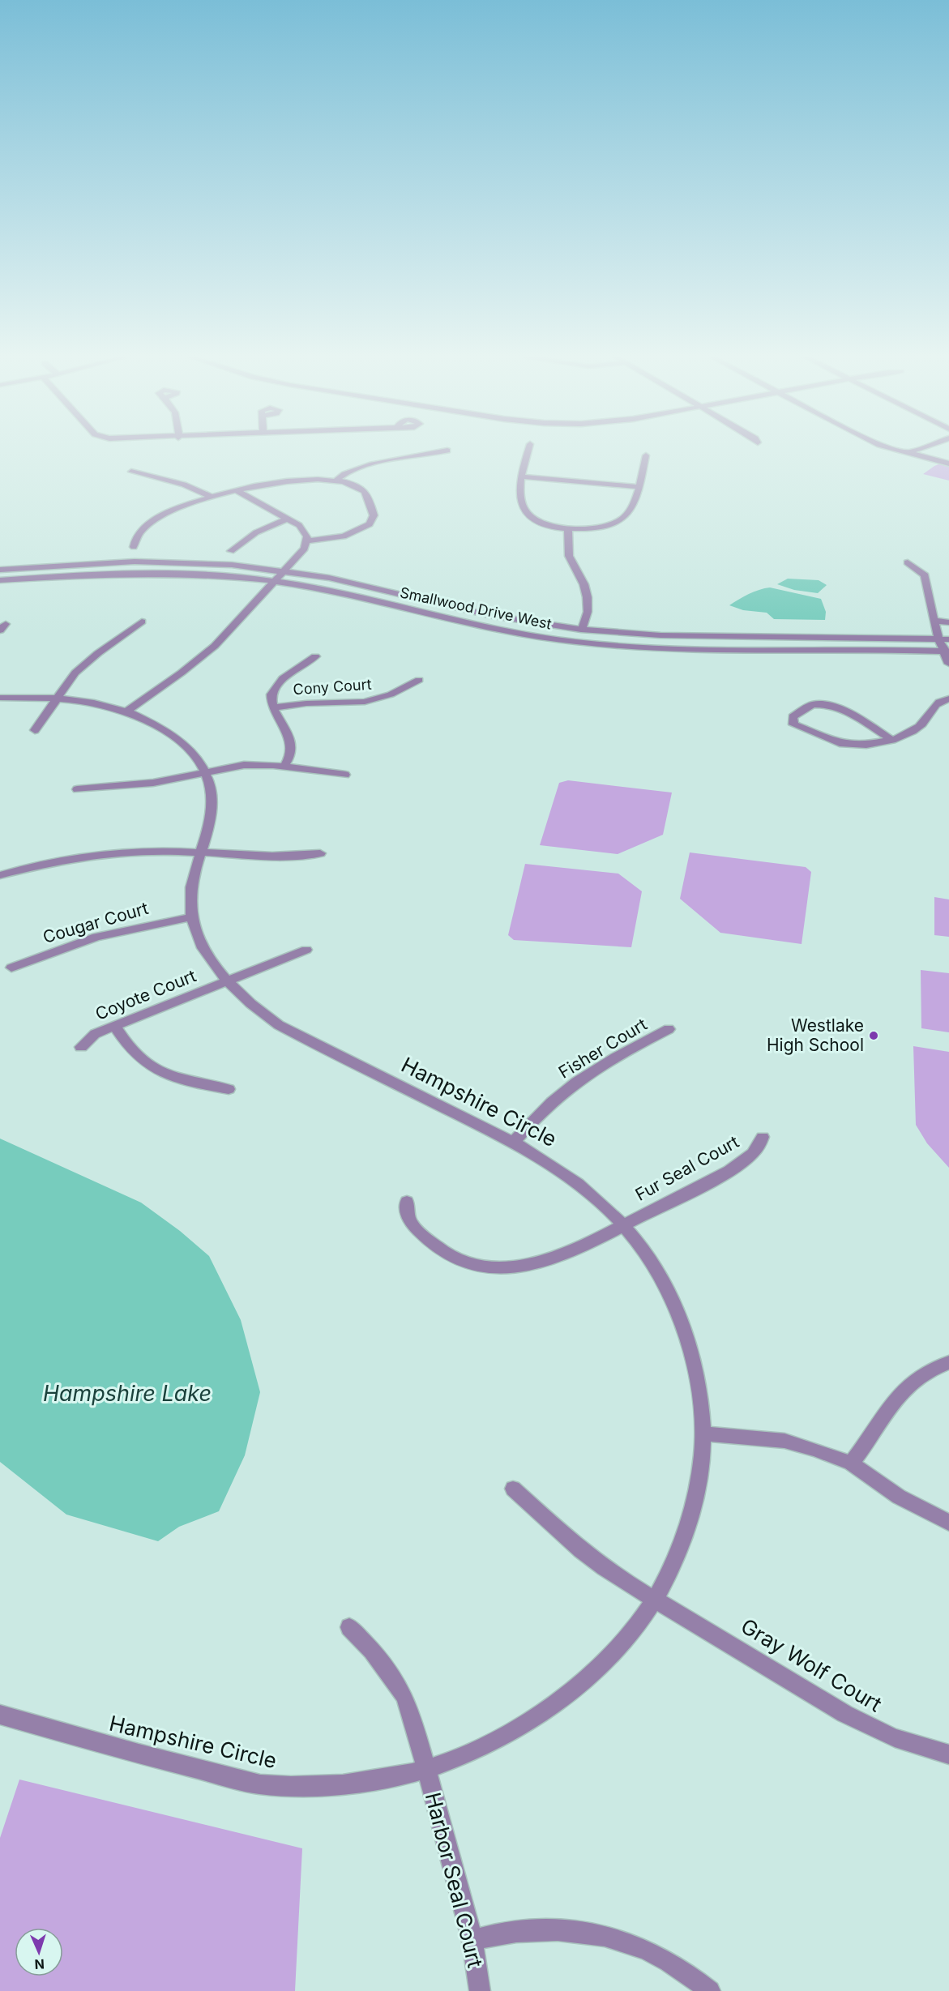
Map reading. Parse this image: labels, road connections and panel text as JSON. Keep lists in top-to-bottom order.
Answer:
{
  "streets": {
    "street": [
      "Smallwood Drive West",
      "Cony Court",
      "Cougar Court",
      "Coyote Court",
      "Fisher Court",
      "Hampshire Circle",
      "Fur Seal Court",
      "Gray Wolf Court",
      "Harbor Seal Court"
    ]
  },
  "crossings": [
    ["Cougar Court", "Hampshire Circle"],
    ["Coyote Court", "Hampshire Circle"],
    ["Fisher Court", "Hampshire Circle"],
    ["Hampshire Circle", "Fur Seal Court"],
    ["Hampshire Circle", "Gray Wolf Court"],
    ["Hampshire Circle", "Harbor Seal Court"]
  ],
  "water": ["Hampshire Lake"],
  "places": ["Westlake High School"],
  "north": "bottom"
}
